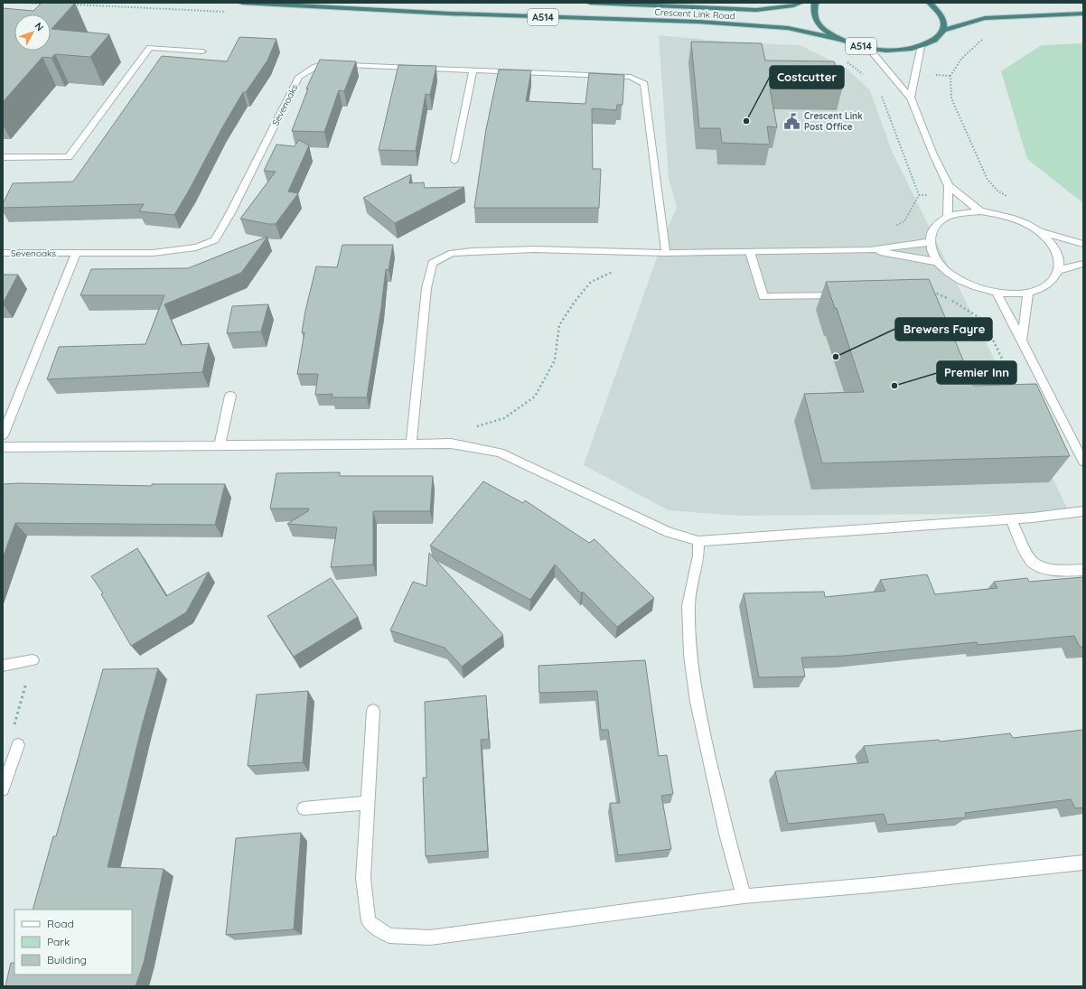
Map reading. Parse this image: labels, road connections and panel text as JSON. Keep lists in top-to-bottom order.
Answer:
{
  "streets": {
    "highway": ["Crescent Link Road", "A514"],
    "street": ["Sevenoaks"]
  },
  "crossings": [
    ["Crescent Link Road", "A514"]
  ],
  "places": {
    "other": ["Costcutter", "Brewers Fayre", "Premier Inn"],
    "public building": ["Crescent Link Post Office"]
  },
  "legend": ["Road", "Park", "Building"],
  "north": "top right"
}
